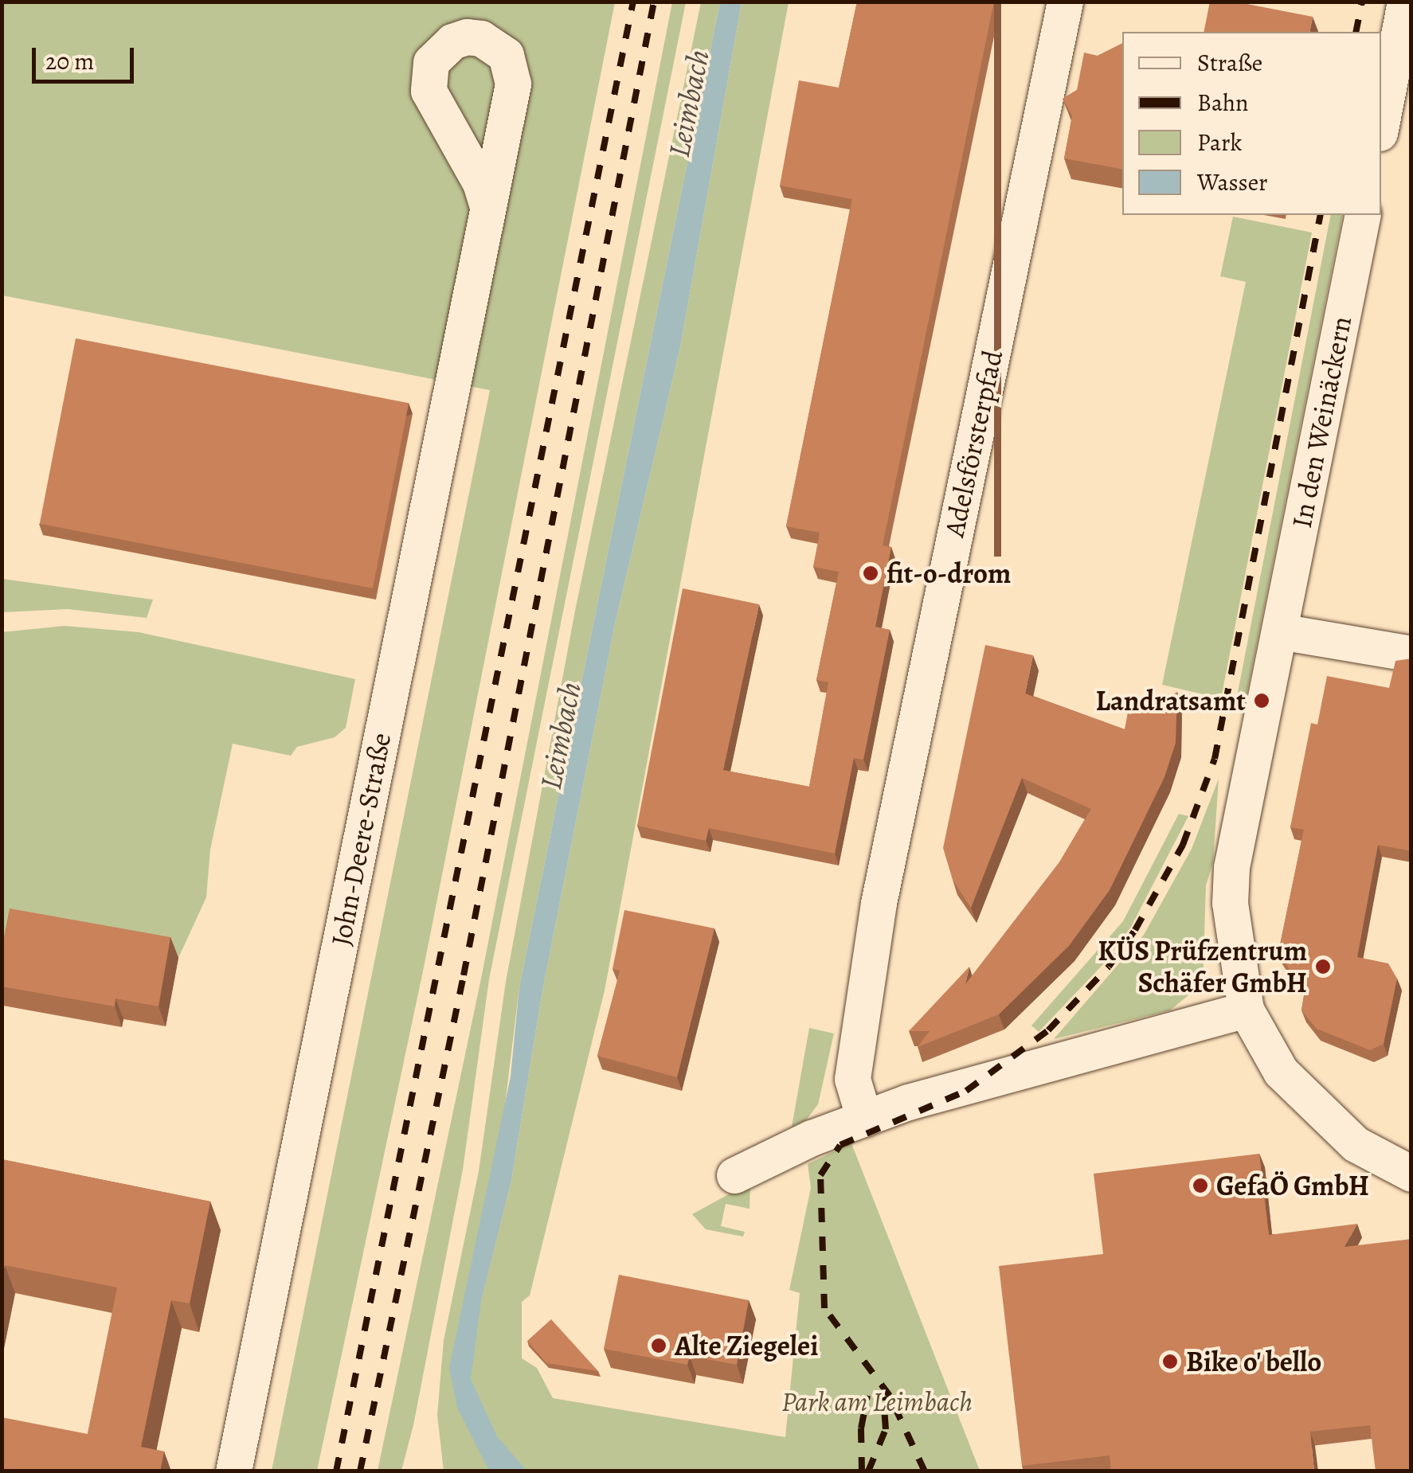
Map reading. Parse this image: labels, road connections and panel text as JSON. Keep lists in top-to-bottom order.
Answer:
{
  "streets": {
    "street": ["In den Weinäckern", "Adelsförsterpfad", "John-Deere-Straße"]
  },
  "water": ["Leimbach"],
  "parks": ["Park am Leimbach"],
  "places": [
    "fit-o-drom",
    "Landratsamt",
    "KÜS Prüfzentrum Schäfer GmbH",
    "GefaÖ GmbH",
    "Alte Ziegelei",
    "Bike o' bello"
  ],
  "legend": [
    "Straße",
    "Bahn",
    "Park",
    "Wasser"
  ],
  "scale_bar": "20 m"
}
